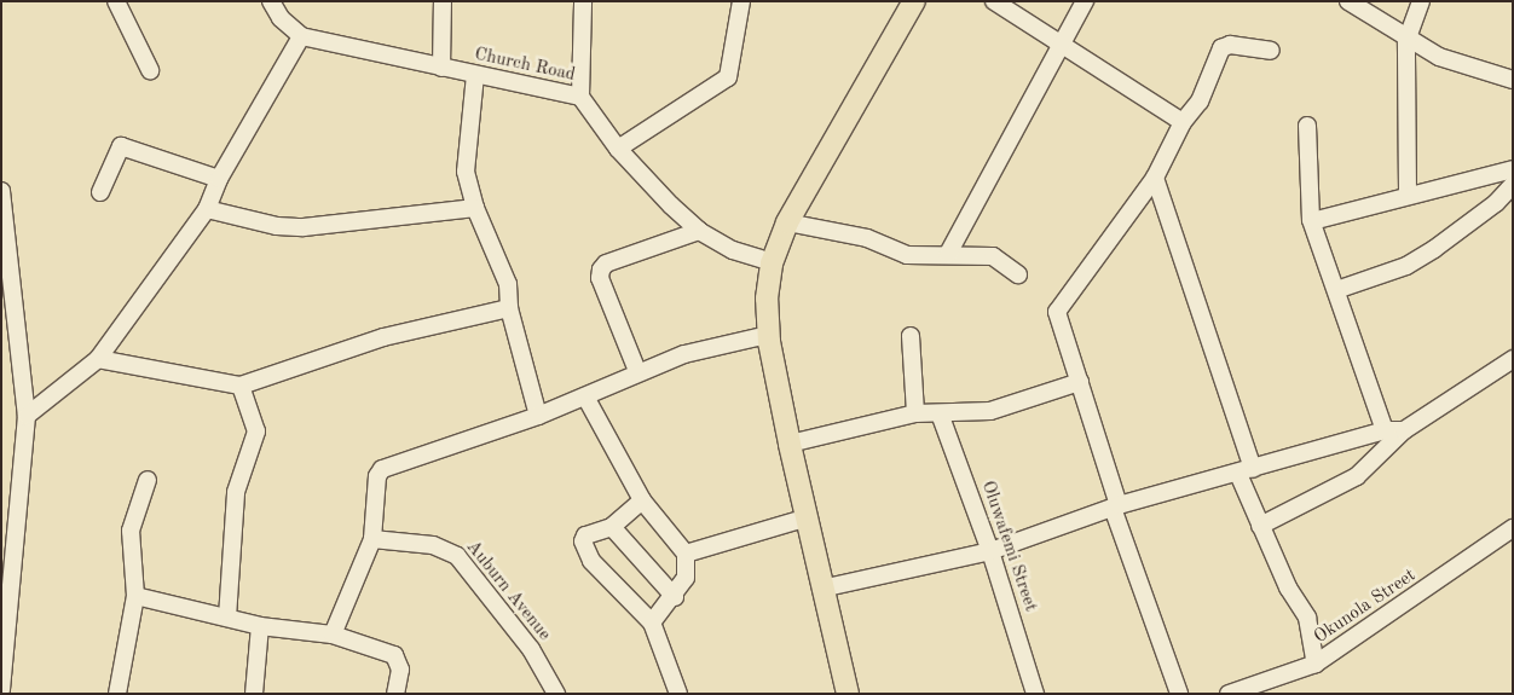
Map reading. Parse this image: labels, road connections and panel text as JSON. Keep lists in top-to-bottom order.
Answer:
{
  "streets": {
    "street": [
      "Church Road",
      "Oluwafemi Street",
      "Auburn Avenue",
      "Okunola Street"
    ]
  }
}
